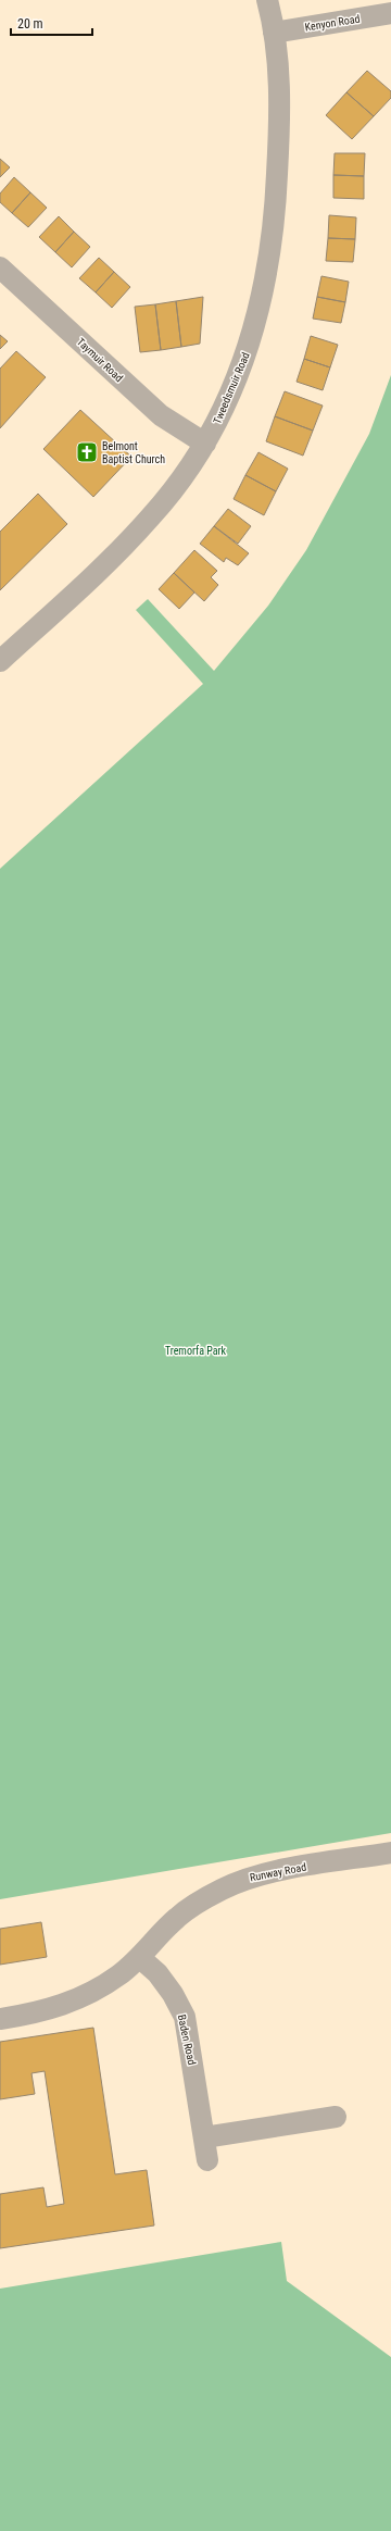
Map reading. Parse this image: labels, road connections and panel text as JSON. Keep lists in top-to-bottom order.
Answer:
{
  "streets": {
    "street": [
      "Kenyon Road",
      "Taymuir Road",
      "Tweedsmuir Road",
      "Runway Road",
      "Baden Road"
    ]
  },
  "crossings": [
    ["Kenyon Road", "Tweedsmuir Road"],
    ["Taymuir Road", "Tweedsmuir Road"],
    ["Runway Road", "Baden Road"]
  ],
  "parks": ["Tremorfa Park"],
  "places": {
    "church": ["Belmont Baptist Church"]
  },
  "scale_bar": "20 m"
}
